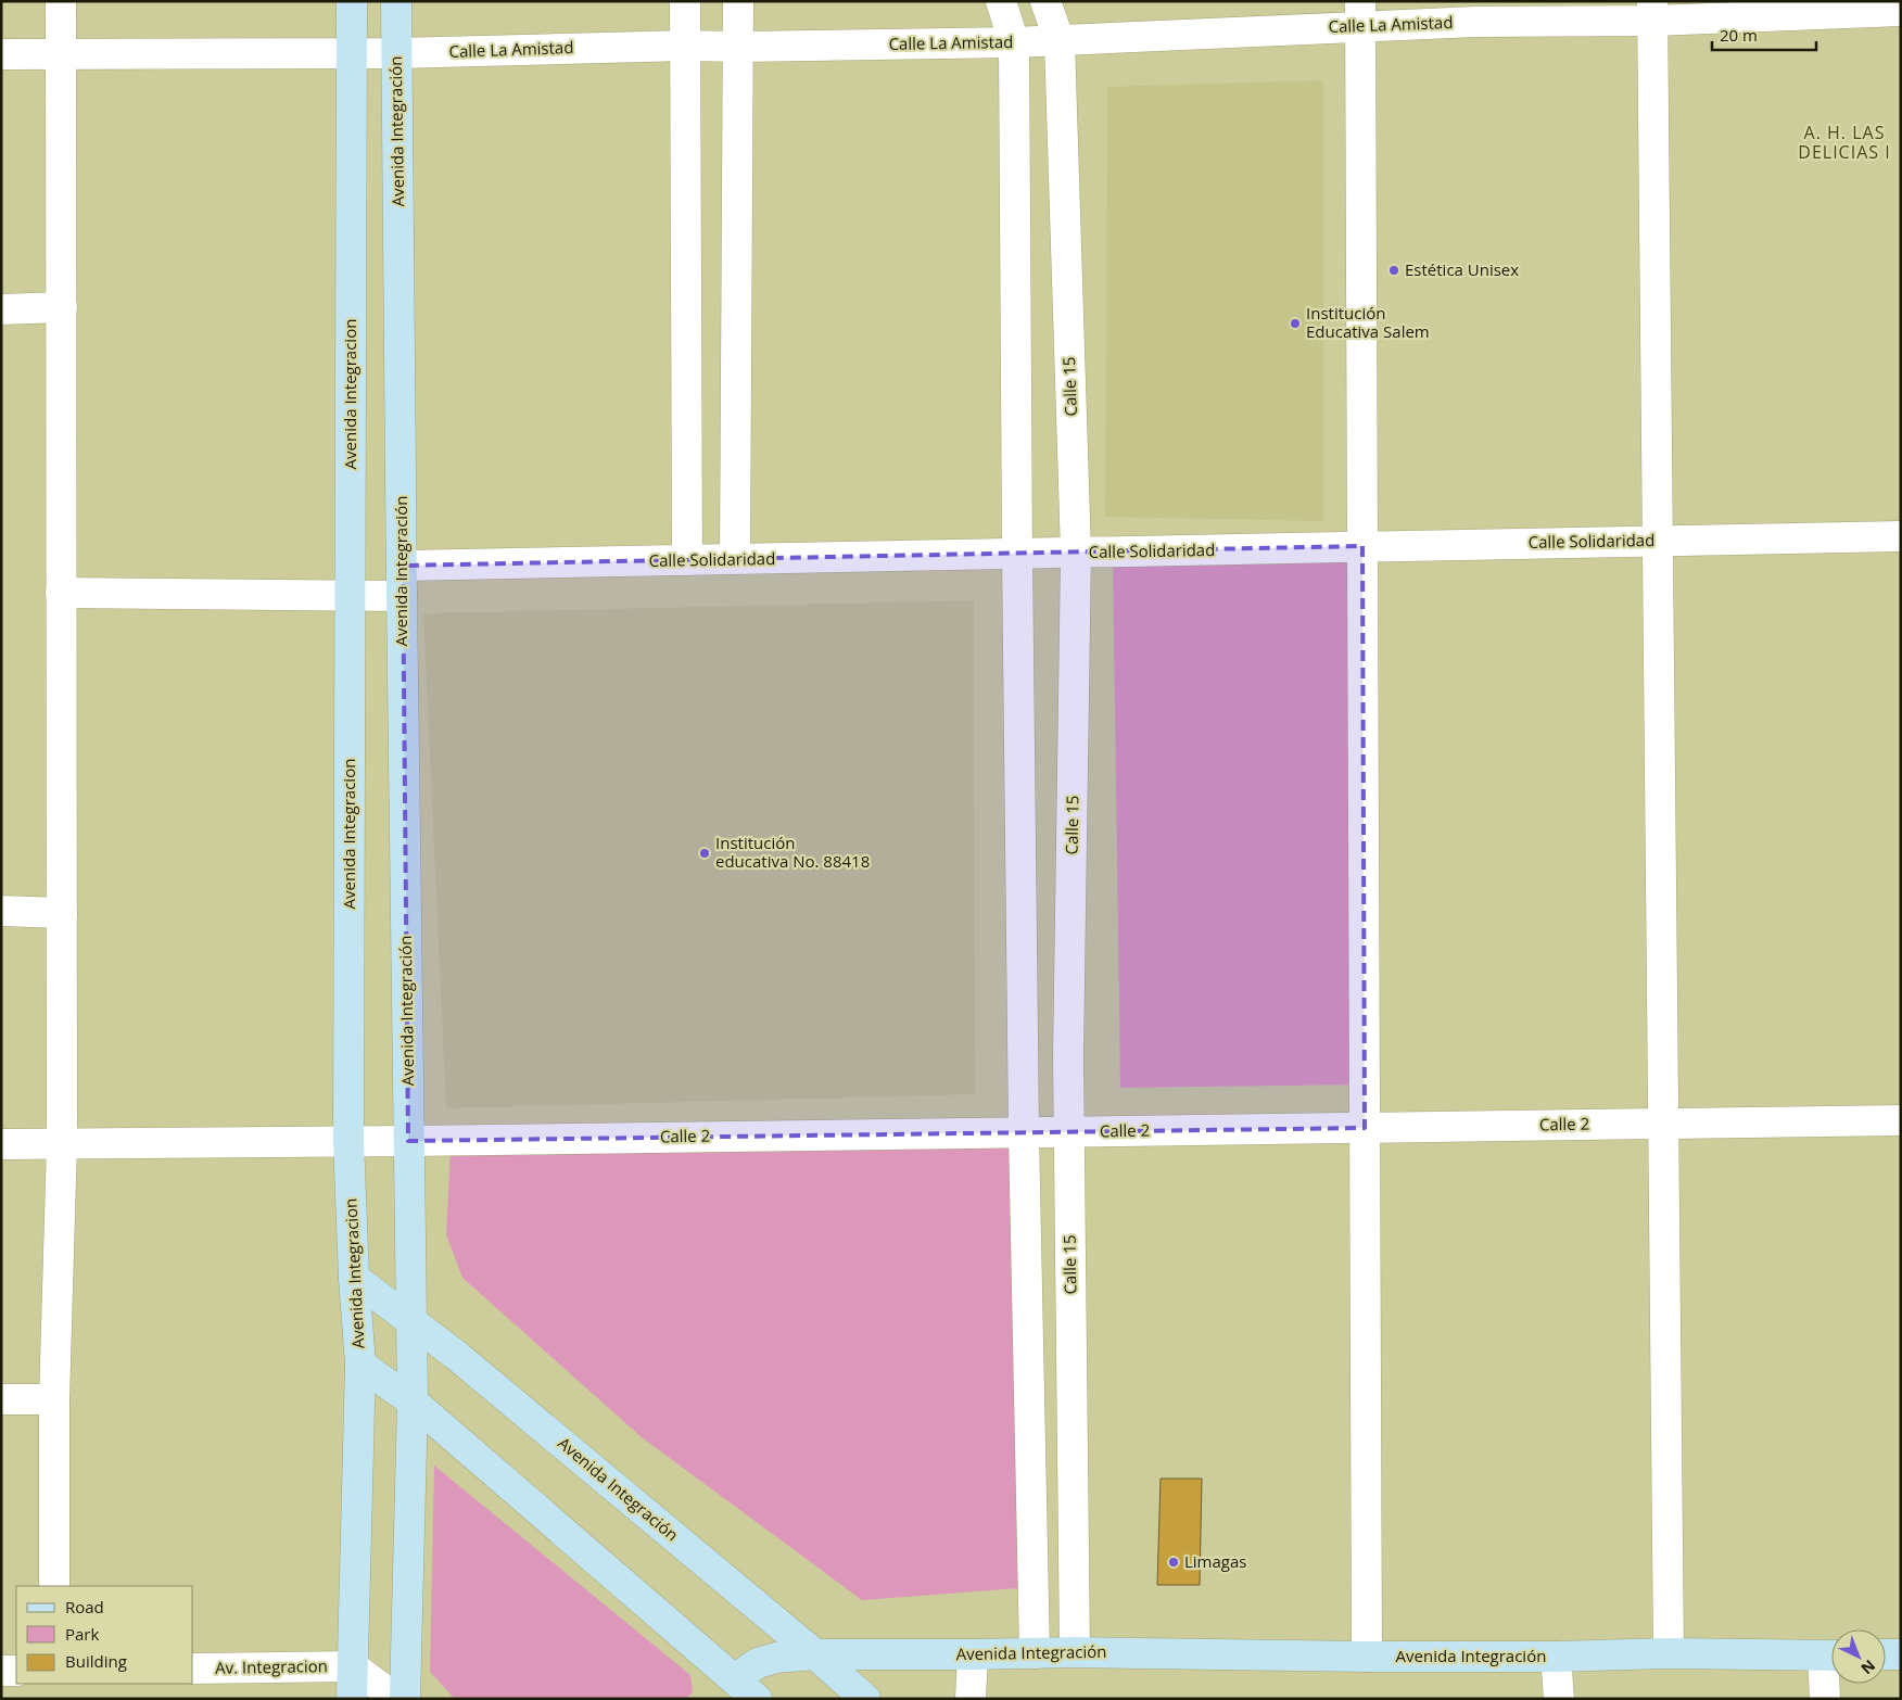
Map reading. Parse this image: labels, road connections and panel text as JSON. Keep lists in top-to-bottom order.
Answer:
{
  "streets": {
    "main road": ["Avenida Integración", "Avenida Integracion"],
    "street": [
      "Calle La Amistad",
      "Calle 15",
      "Calle Solidaridad",
      "Calle 2",
      "Av. Integracion"
    ]
  },
  "crossings": [
    ["Calle La Amistad", "Avenida Integración"],
    ["Calle La Amistad", "Calle 15"],
    ["Calle La Amistad", "Avenida Integracion"],
    ["Avenida Integración", "Calle 15"],
    ["Avenida Integración", "Avenida Integracion"],
    ["Avenida Integración", "Calle Solidaridad"],
    ["Avenida Integración", "Calle 2"],
    ["Calle 15", "Calle Solidaridad"],
    ["Calle 15", "Calle 2"],
    ["Avenida Integracion", "Calle 2"],
    ["Avenida Integracion", "Av. Integracion"]
  ],
  "districts": ["A. H. LAS DELICIAS I"],
  "places": [
    "Estética Unisex",
    "Institución Educativa Salem",
    "Institución educativa No. 88418",
    "Limagas"
  ],
  "legend": ["Road", "Park", "Building"],
  "scale_bar": "20 m",
  "north": "bottom right"
}
